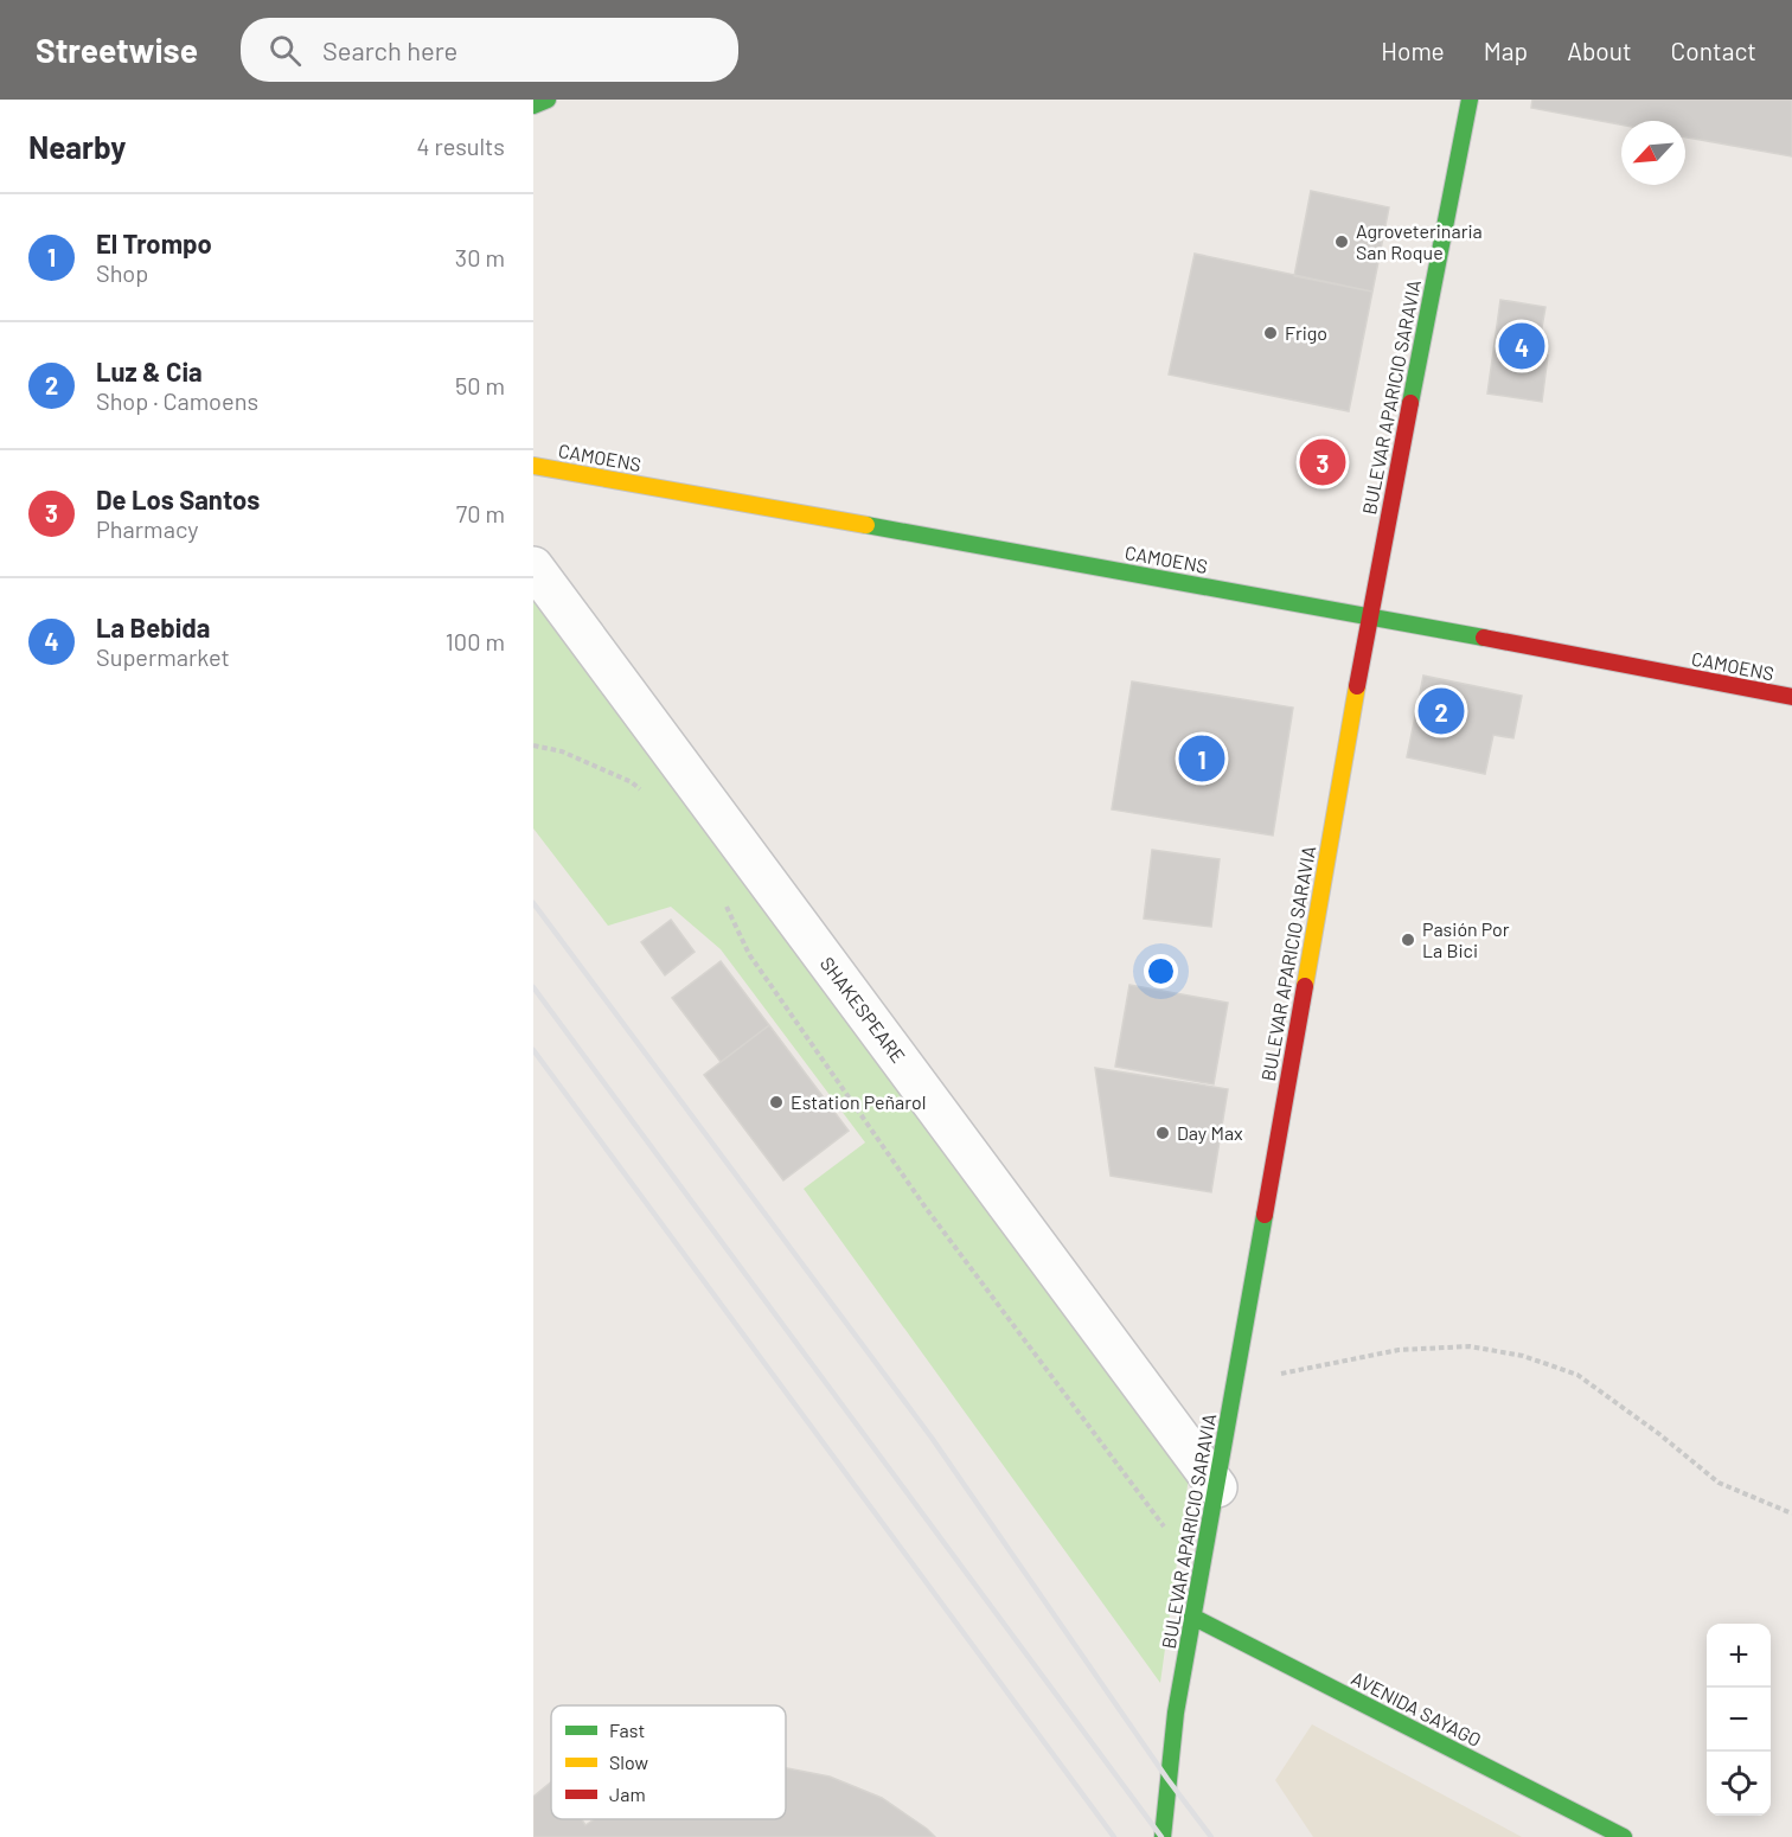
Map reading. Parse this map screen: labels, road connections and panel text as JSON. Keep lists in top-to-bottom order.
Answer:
{
  "streets": {
    "street": [
      "BULEVAR APARICIO SARAVIA",
      "CAMOENS",
      "SHAKESPEARE",
      "AVENIDA SAYAGO"
    ]
  },
  "crossings": [
    ["BULEVAR APARICIO SARAVIA", "CAMOENS"],
    ["BULEVAR APARICIO SARAVIA", "SHAKESPEARE"],
    ["BULEVAR APARICIO SARAVIA", "AVENIDA SAYAGO"]
  ],
  "places": [
    "Agroveterinaria San Roque",
    "Frigo",
    "Pasión Por La Bici",
    "Estation Peñarol",
    "Day Max"
  ],
  "legend": ["Fast", "Slow", "Jam"],
  "north": "bottom left",
  "page": {
    "header": "Streetwise",
    "search": "Search here",
    "nav": [
      "Home",
      "Map",
      "About",
      "Contact"
    ],
    "heading": ["Nearby", "4 results"],
    "list": [
      {
        "mark": "1",
        "name": "El Trompo",
        "note": "Shop",
        "value": "30 m"
      },
      {
        "mark": "2",
        "name": "Luz & Cia",
        "note": "Shop · Camoens",
        "value": "50 m"
      },
      {
        "mark": "3",
        "name": "De Los Santos",
        "note": "Pharmacy",
        "value": "70 m"
      },
      {
        "mark": "4",
        "name": "La Bebida",
        "note": "Supermarket",
        "value": "100 m"
      }
    ],
    "pins": [
      "4",
      "3",
      "2",
      "1"
    ],
    "map_buttons": ["+", "−"]
  }
}
